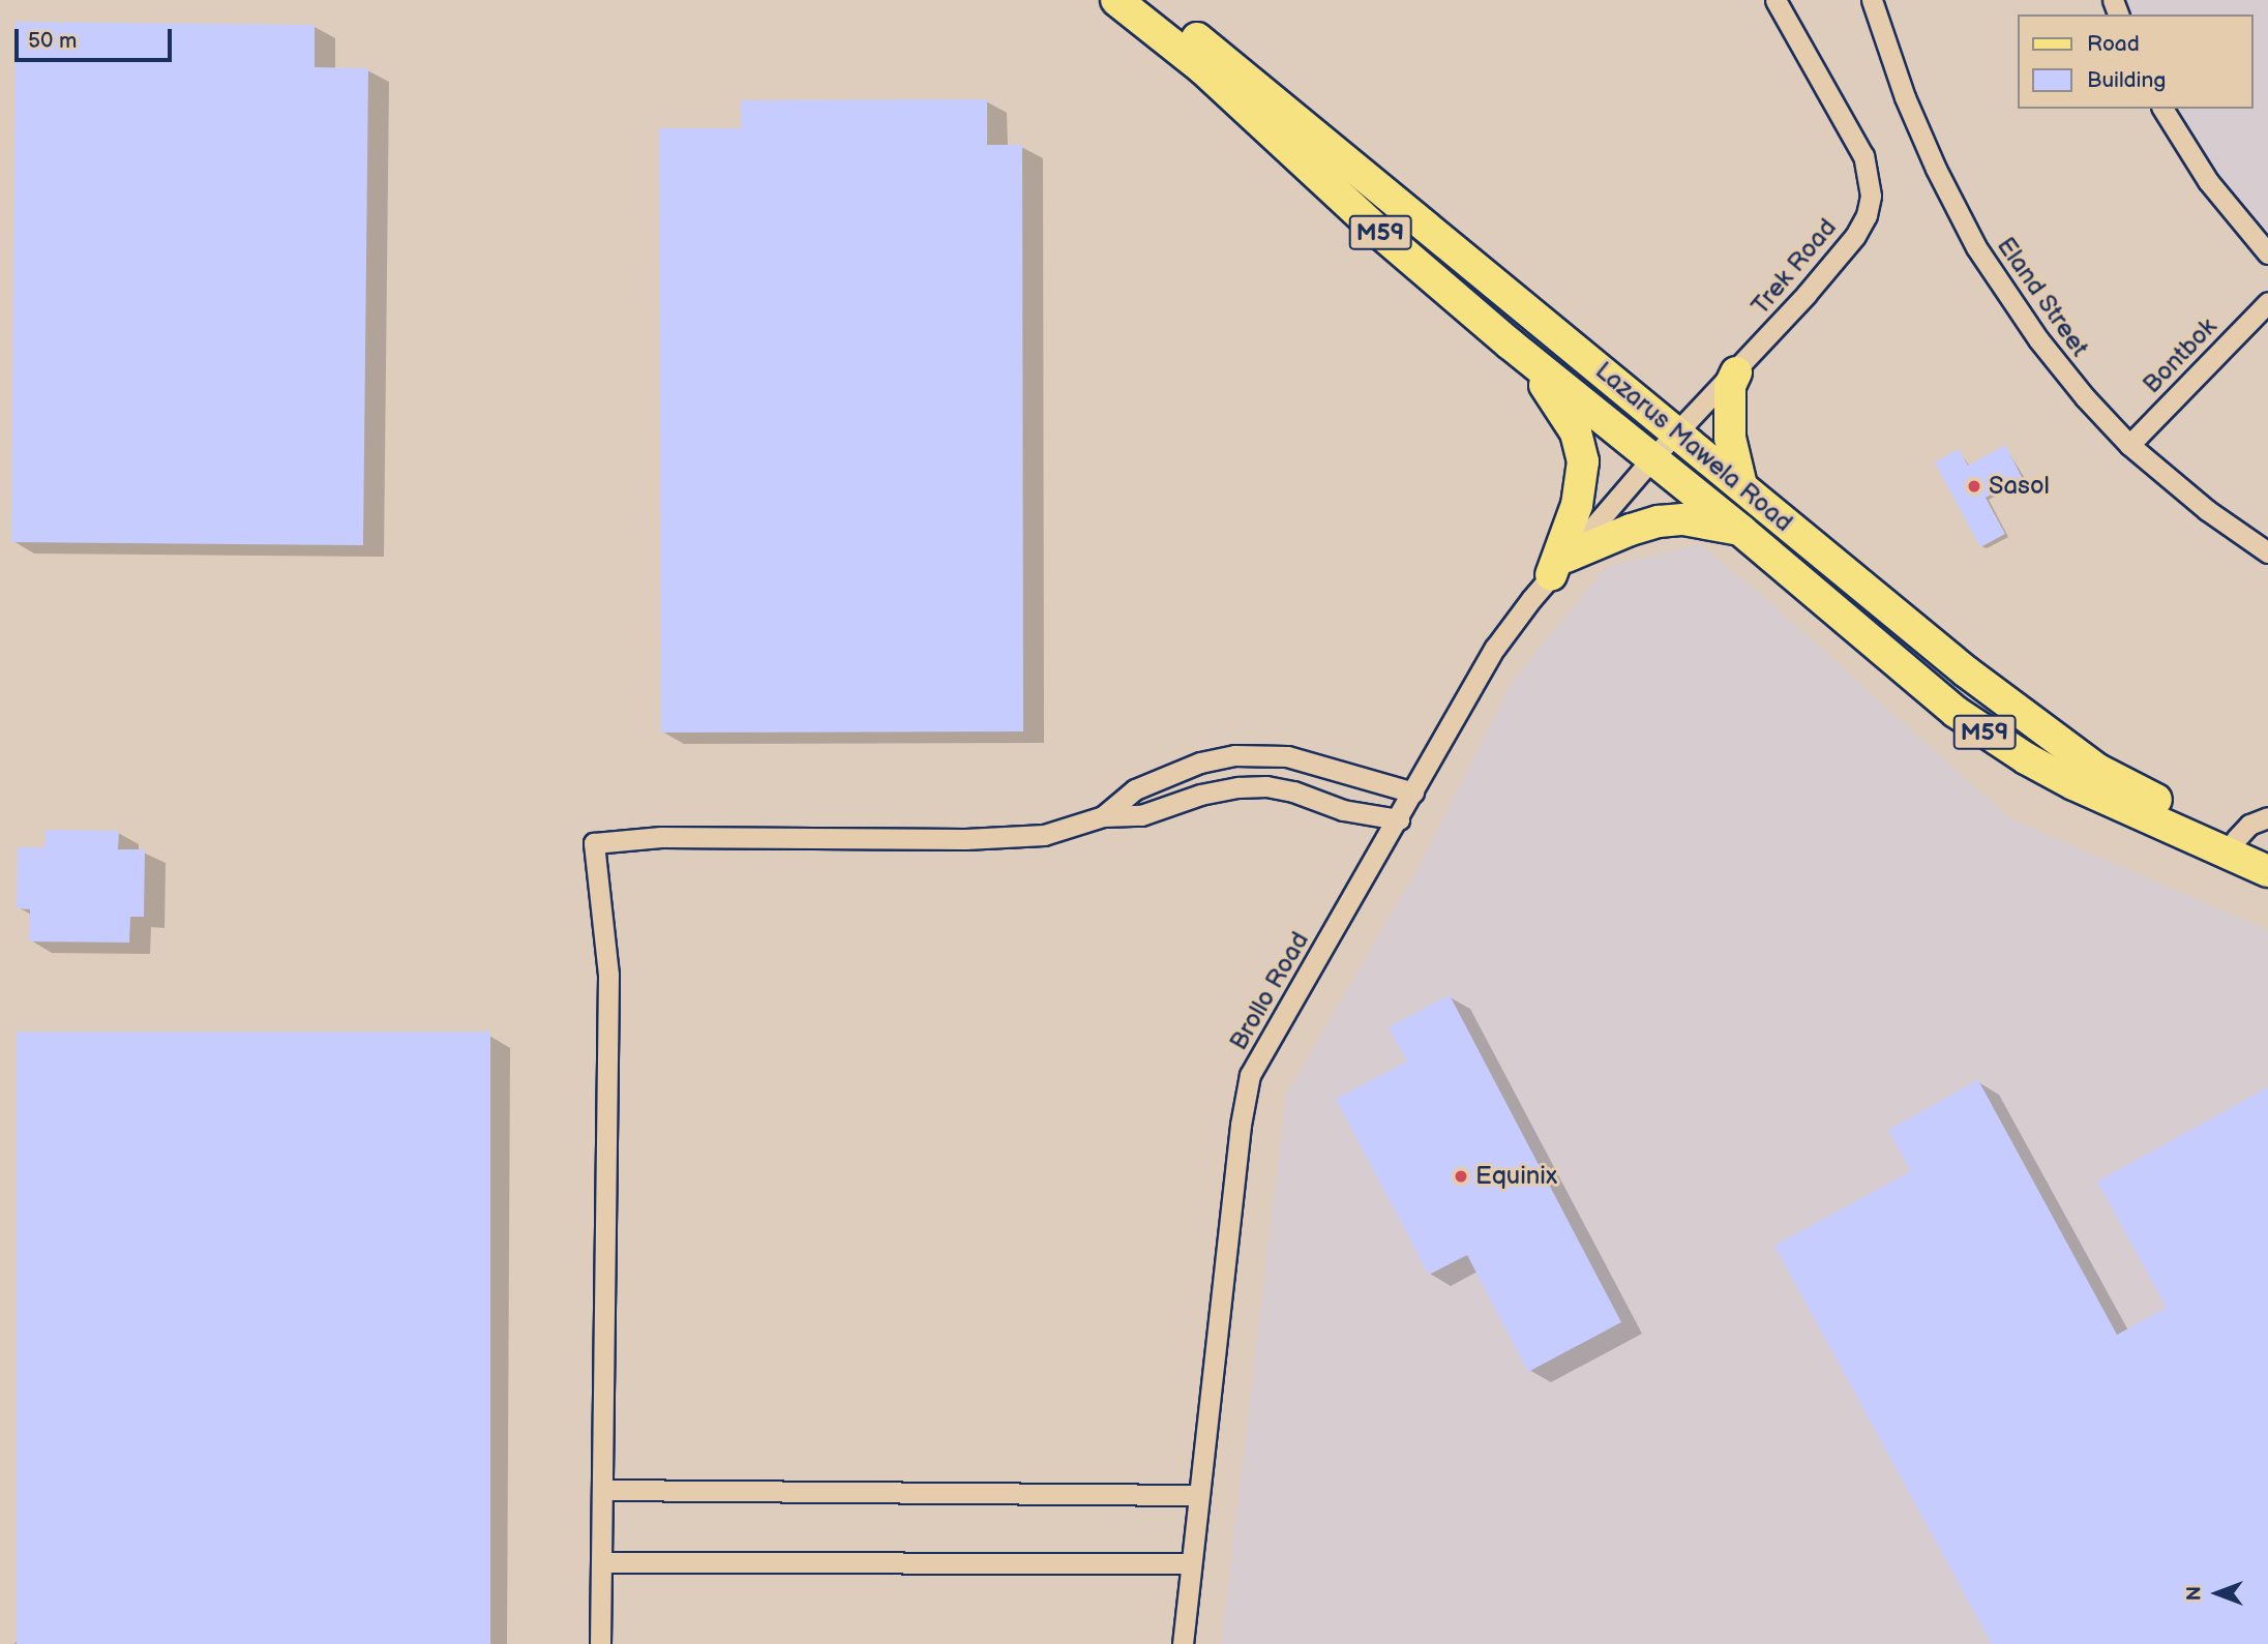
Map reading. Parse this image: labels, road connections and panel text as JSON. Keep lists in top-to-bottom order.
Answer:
{
  "streets": {
    "main road": ["M59", "Lazarus Mawela Road"],
    "street": [
      "Trek Road",
      "Eland Street",
      "Bontbok",
      "Brollo Road"
    ]
  },
  "crossings": [
    ["M59", "Trek Road"],
    ["M59", "Lazarus Mawela Road"],
    ["M59", "Brollo Road"],
    ["Trek Road", "Lazarus Mawela Road"],
    ["Trek Road", "Brollo Road"],
    ["Eland Street", "Bontbok"],
    ["Lazarus Mawela Road", "Brollo Road"]
  ],
  "places": ["Sasol", "Equinix"],
  "legend": ["Road", "Building"],
  "scale_bar": "50 m",
  "north": "left"
}
